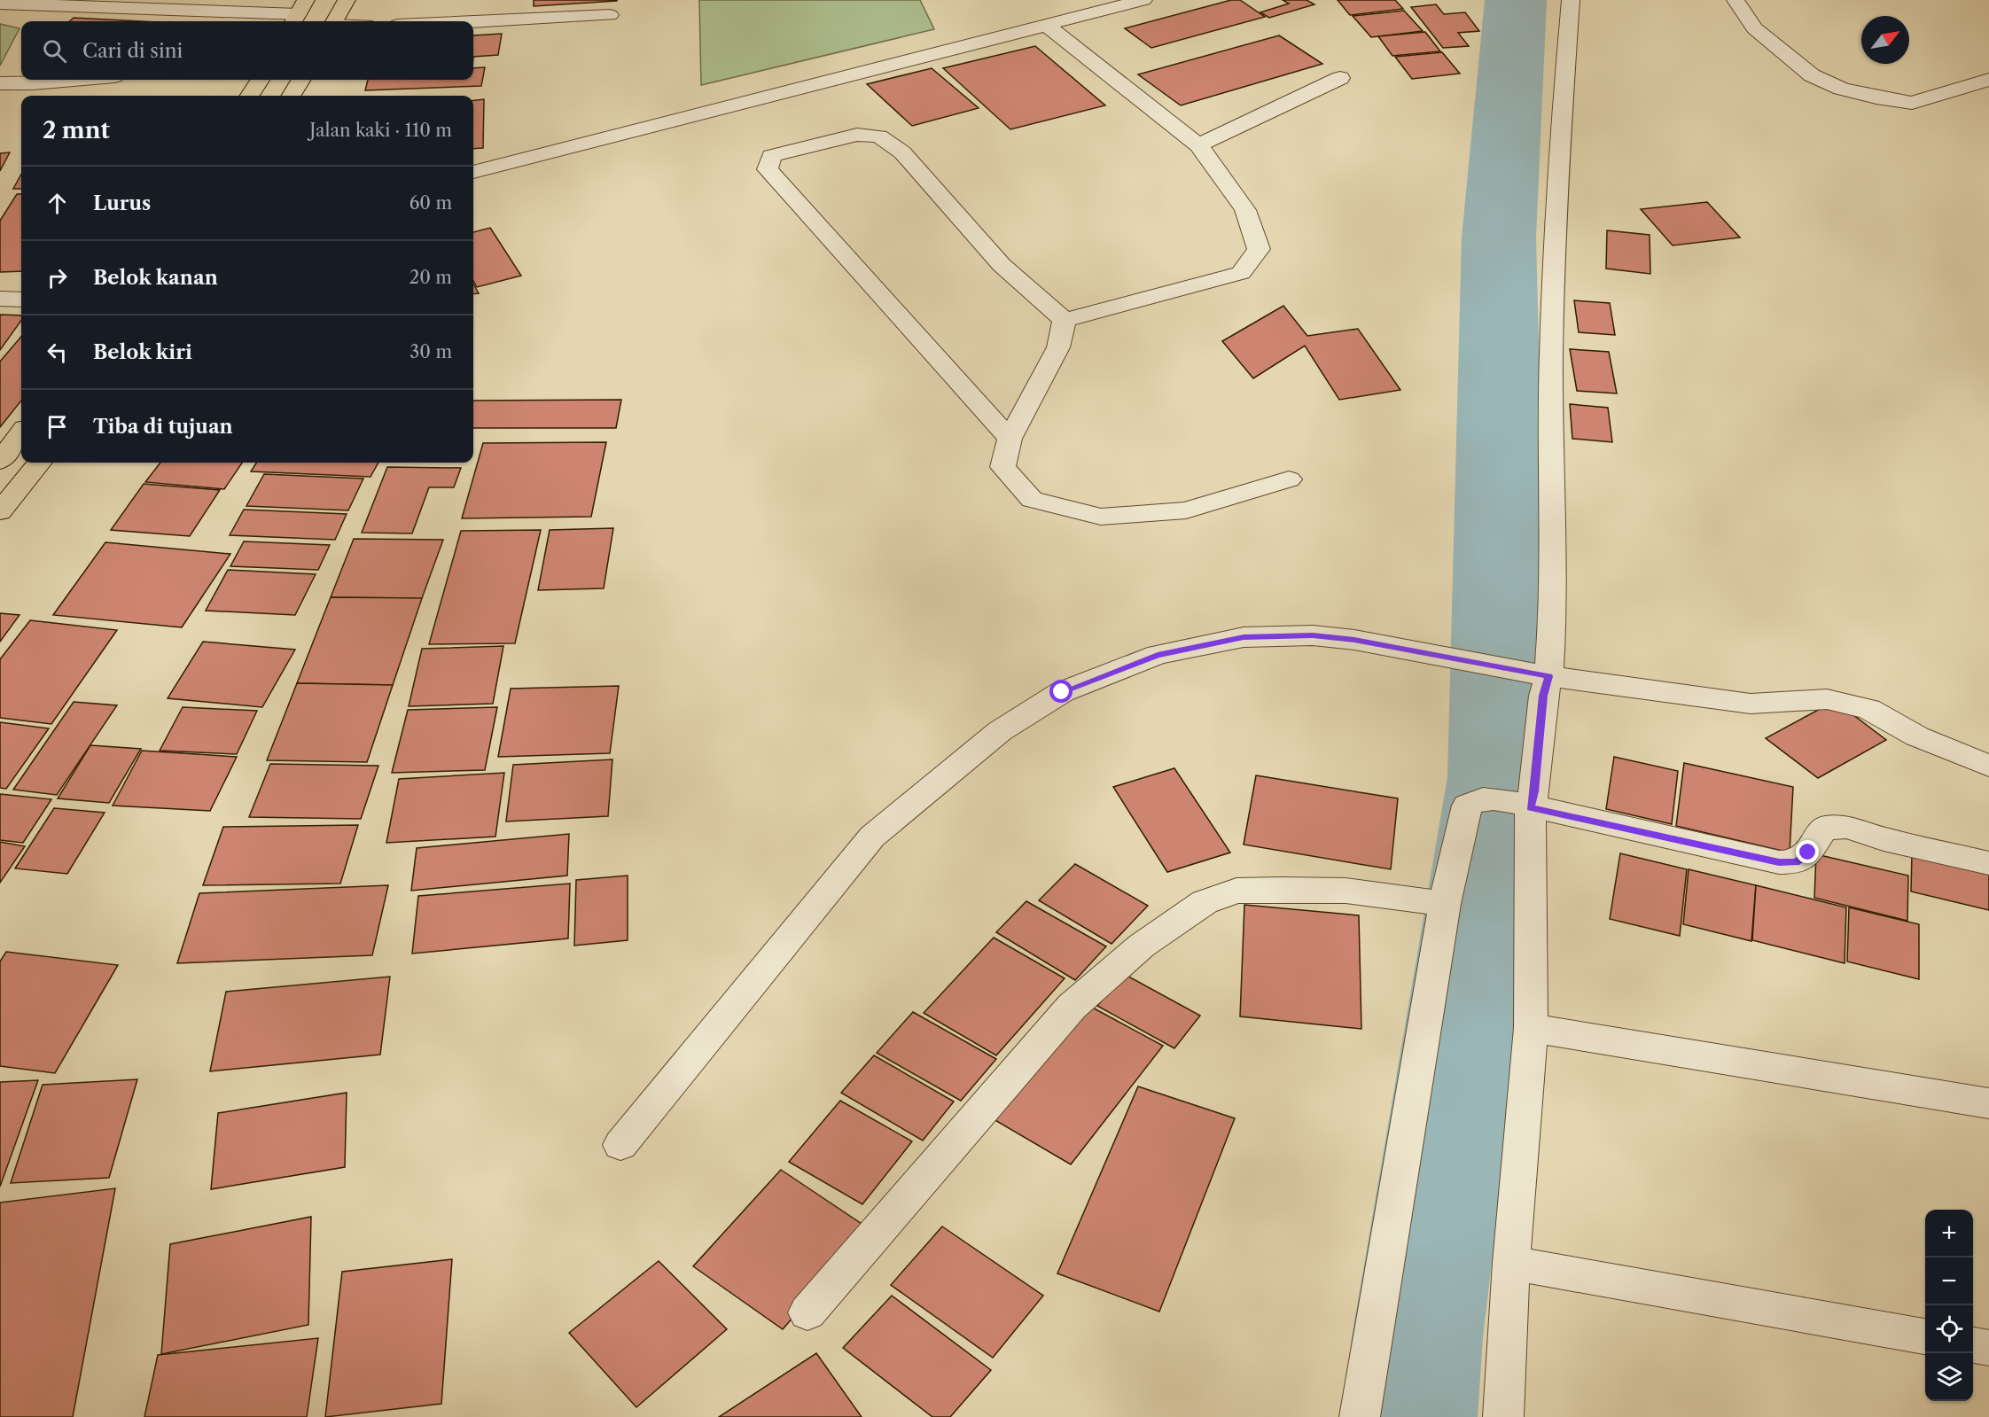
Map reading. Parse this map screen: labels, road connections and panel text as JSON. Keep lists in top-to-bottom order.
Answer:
{
  "north": "top right",
  "page": {
    "search": "Cari di sini",
    "heading": ["2 mnt", "Jalan kaki · 110 m"],
    "list": [
      ["Lurus", "60 m"],
      ["Belok kanan", "20 m"],
      ["Belok kiri", "30 m"],
      "Tiba di tujuan"
    ],
    "map_buttons": ["+", "−"]
  }
}
